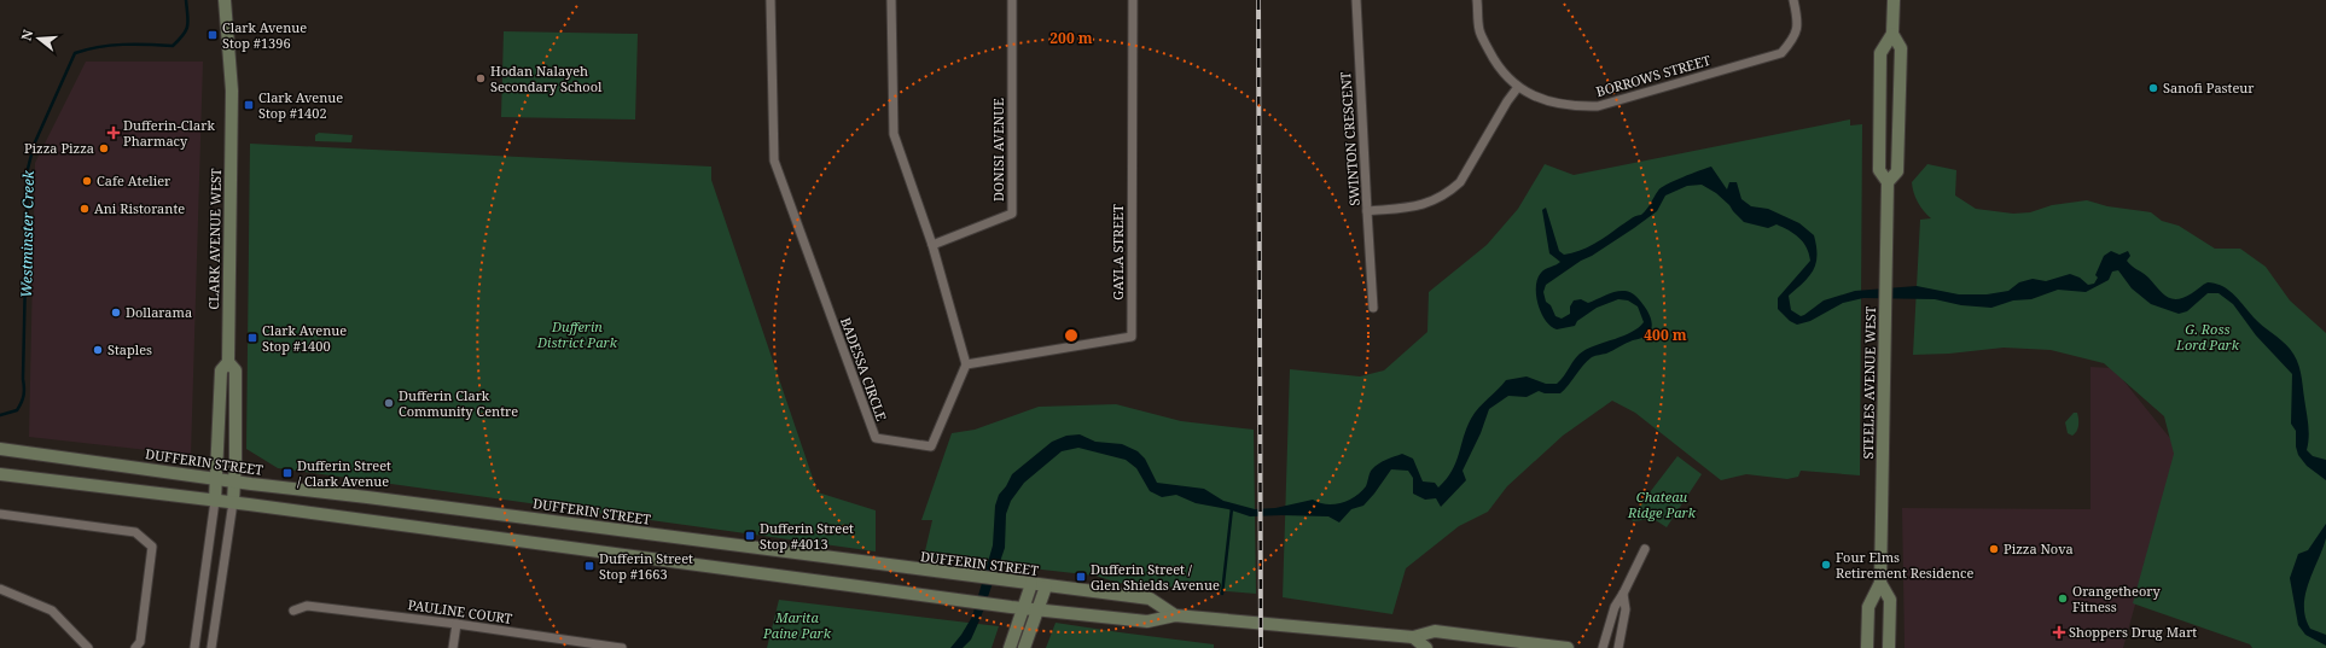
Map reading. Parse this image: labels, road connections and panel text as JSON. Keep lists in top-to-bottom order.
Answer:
{
  "streets": {
    "main road": ["CLARK AVENUE WEST", "STEELES AVENUE WEST", "DUFFERIN STREET"],
    "street": [
      "BORROWS STREET",
      "SWINTON CRESCENT",
      "DONISI AVENUE",
      "GAYLA STREET",
      "BADESSA CIRCLE",
      "PAULINE COURT"
    ]
  },
  "crossings": [
    ["BORROWS STREET", "SWINTON CRESCENT"],
    ["CLARK AVENUE WEST", "DUFFERIN STREET"],
    ["GAYLA STREET", "BADESSA CIRCLE"]
  ],
  "water": ["Westminster Creek"],
  "parks": [
    "Dufferin District Park",
    "G. Ross Lord Park",
    "Chateau Ridge Park",
    "Marita Paine Park"
  ],
  "places": {
    "transit": [
      "Clark Avenue Stop #1396",
      "Clark Avenue Stop #1402",
      "Clark Avenue Stop #1400",
      "Dufferin Street / Clark Avenue",
      "Dufferin Street Stop #4013",
      "Dufferin Street Stop #1663",
      "Dufferin Street / Glen Shields Avenue"
    ],
    "other": [
      "Hodan Nalayeh Secondary School",
      "Sanofi Pasteur",
      "Pizza Pizza",
      "Cafe Atelier",
      "Ani Ristorante",
      "Dollarama",
      "Staples",
      "Dufferin Clark Community Centre",
      "Pizza Nova",
      "Four Elms Retirement Residence",
      "Orangetheory Fitness"
    ],
    "health": ["Dufferin-Clark Pharmacy", "Shoppers Drug Mart"]
  },
  "north": "left",
  "rings": ["200 m", "400 m"]
}
